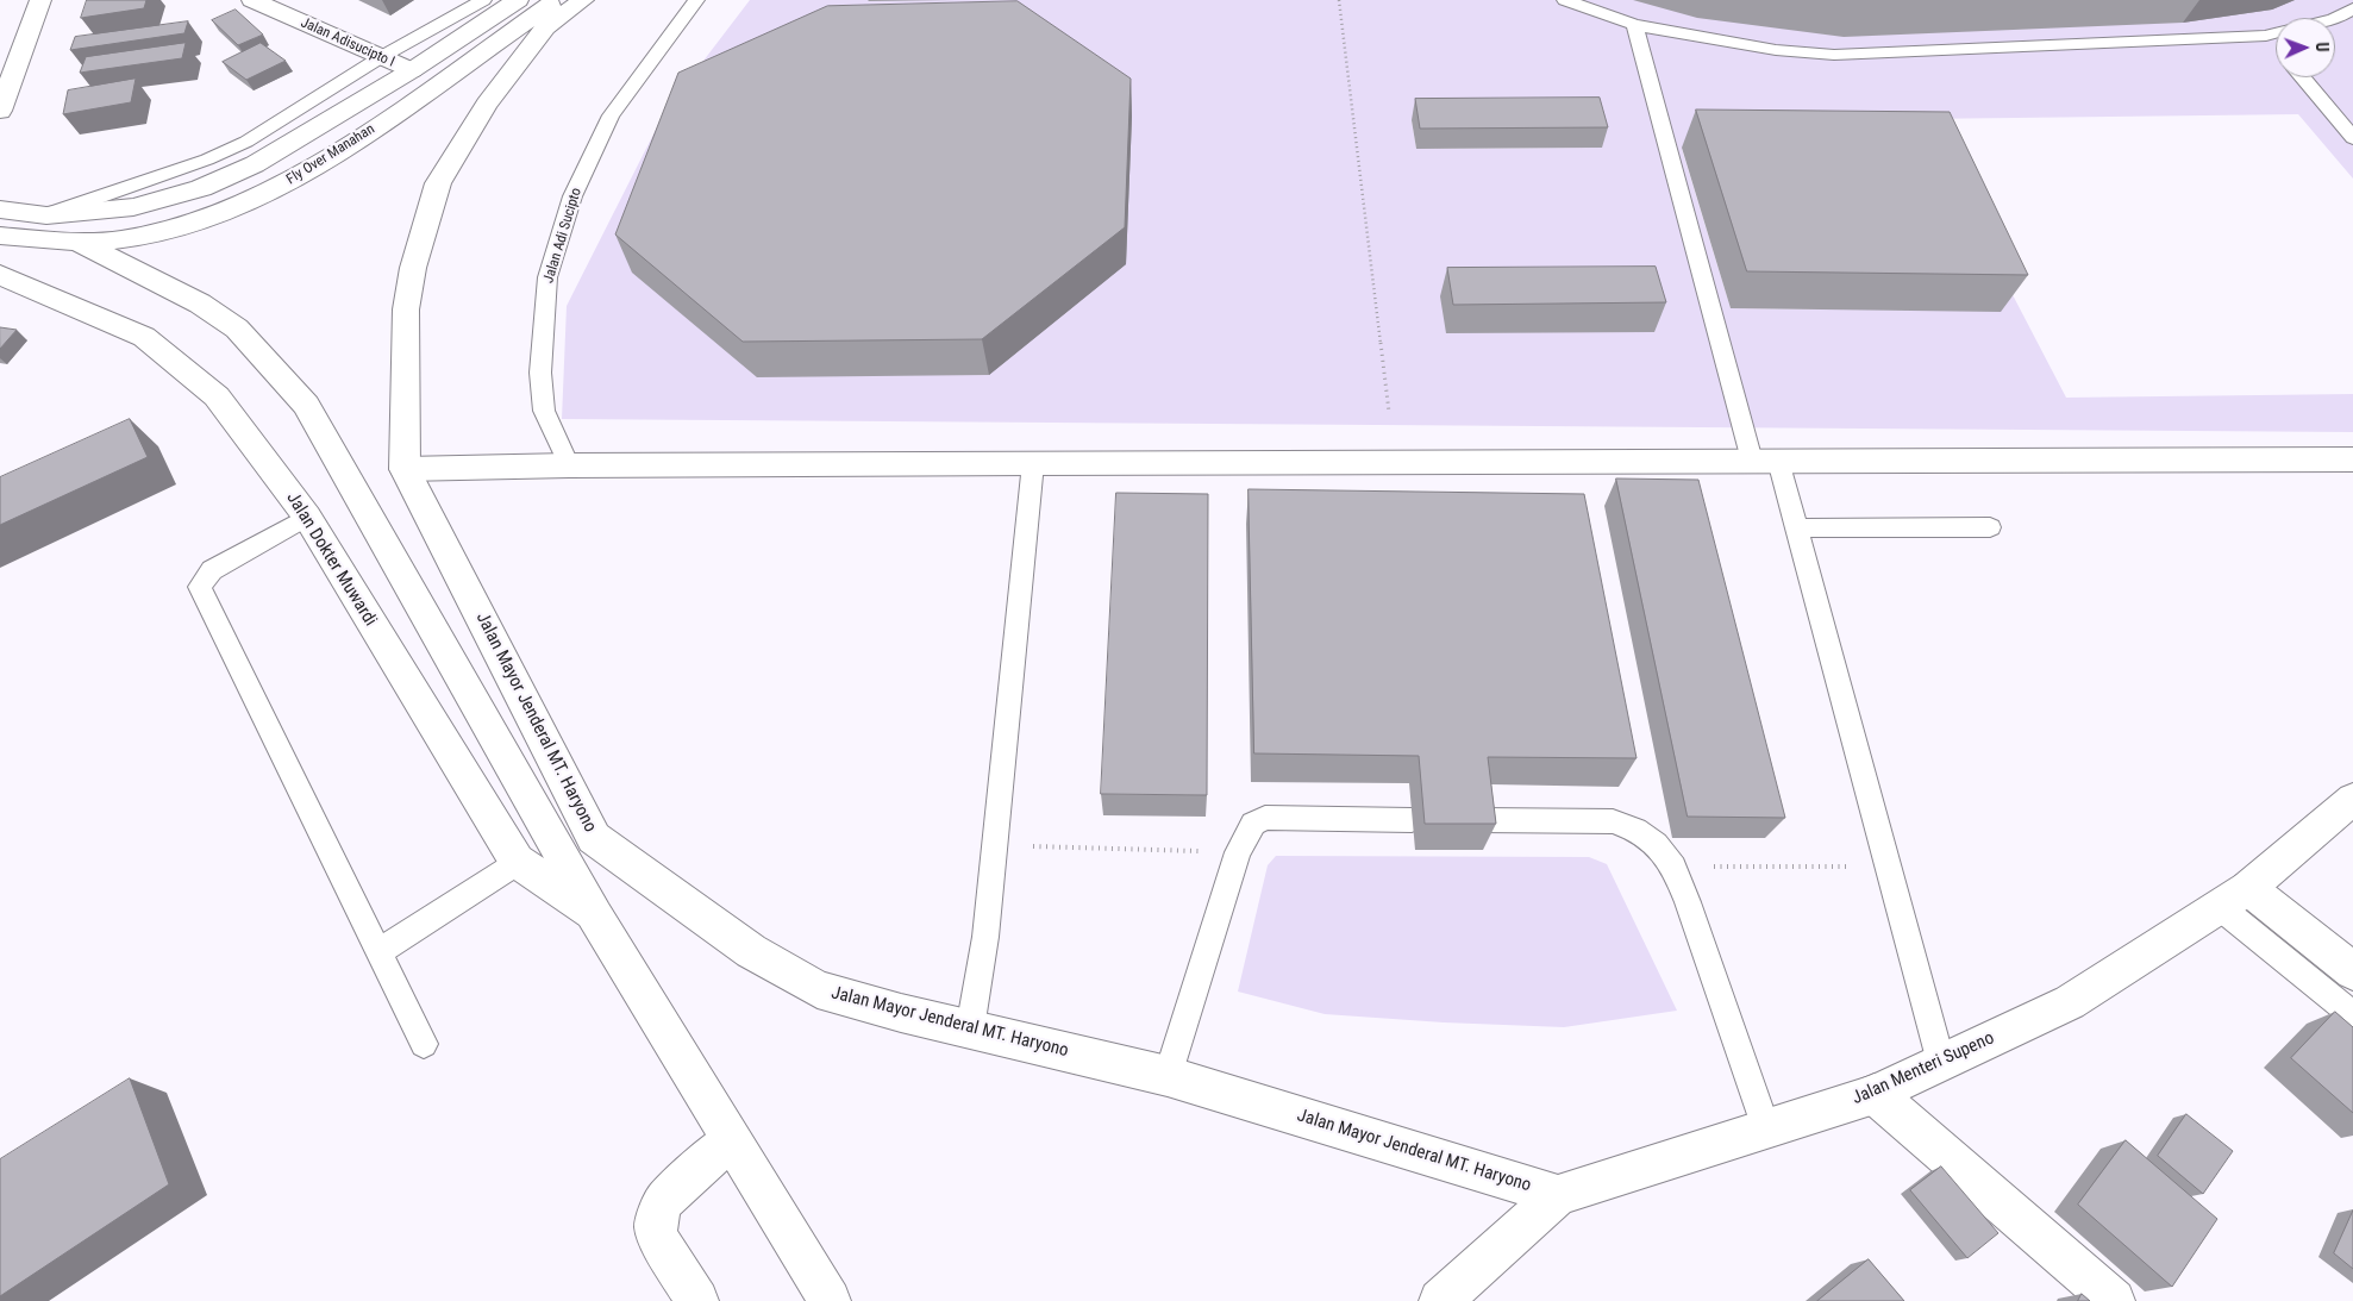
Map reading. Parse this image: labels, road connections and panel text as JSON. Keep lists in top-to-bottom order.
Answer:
{
  "streets": {
    "main road": [
      "Jalan Adisucipto I",
      "Fly Over Manahan",
      "Jalan Dokter Muwardi",
      "Jalan Mayor Jenderal MT. Haryono",
      "Jalan Menteri Supeno"
    ],
    "lane": ["Jalan Adi Sucipto"]
  },
  "crossings": [
    ["Fly Over Manahan", "Jalan Dokter Muwardi"],
    ["Jalan Mayor Jenderal MT. Haryono", "Jalan Menteri Supeno"]
  ],
  "north": "right"
}
